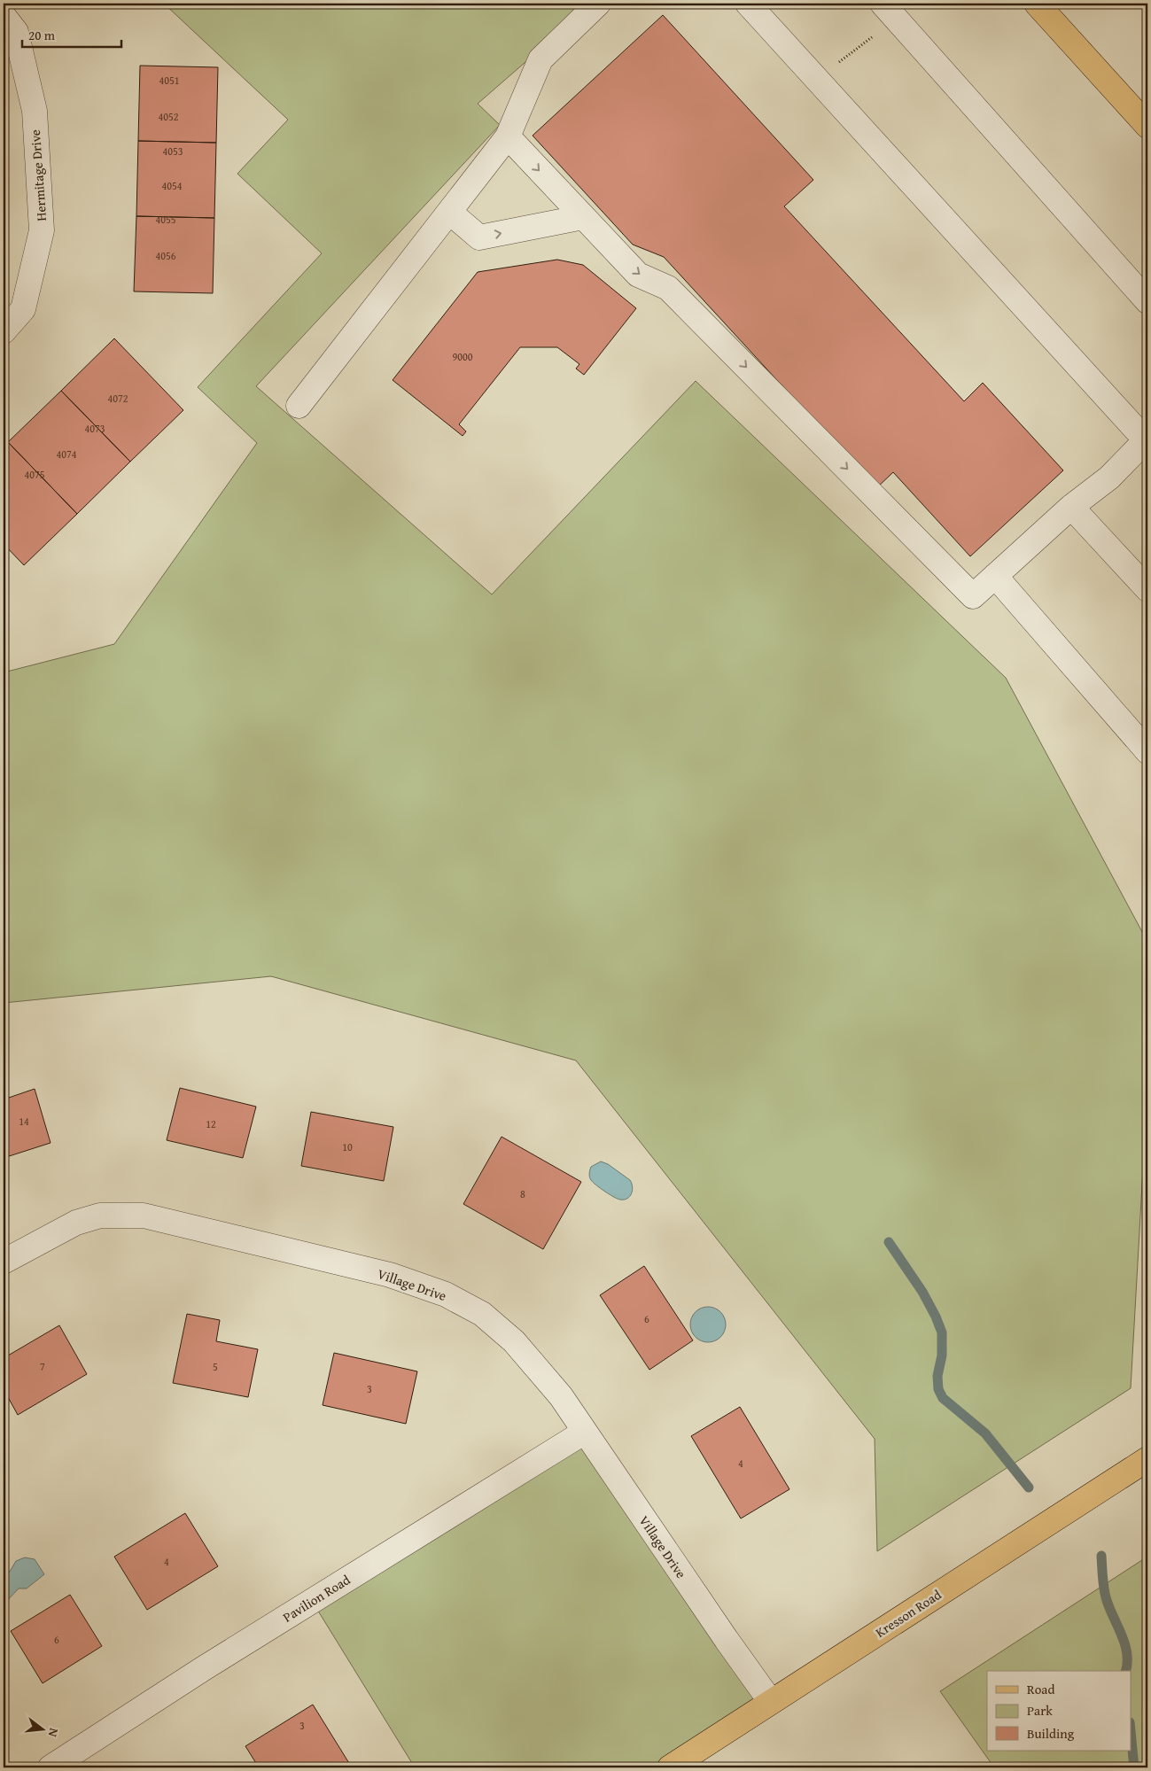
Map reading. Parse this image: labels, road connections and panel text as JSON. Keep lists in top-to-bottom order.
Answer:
{
  "streets": {
    "main road": ["Kresson Road"],
    "street": ["Hermitage Drive", "Village Drive", "Pavilion Road"]
  },
  "crossings": [
    ["Village Drive", "Pavilion Road"],
    ["Village Drive", "Kresson Road"]
  ],
  "house_numbers": [
    "4051",
    "4052",
    "4053",
    "4054",
    "4055",
    "4056",
    "9000",
    "4072",
    "4073",
    "4074",
    "4075",
    "14",
    "12",
    "10",
    "8",
    "6",
    "7",
    "5",
    "3",
    "4",
    "4",
    "6",
    "3"
  ],
  "legend": ["Road", "Park", "Building"],
  "scale_bar": "20 m",
  "north": "right"
}
